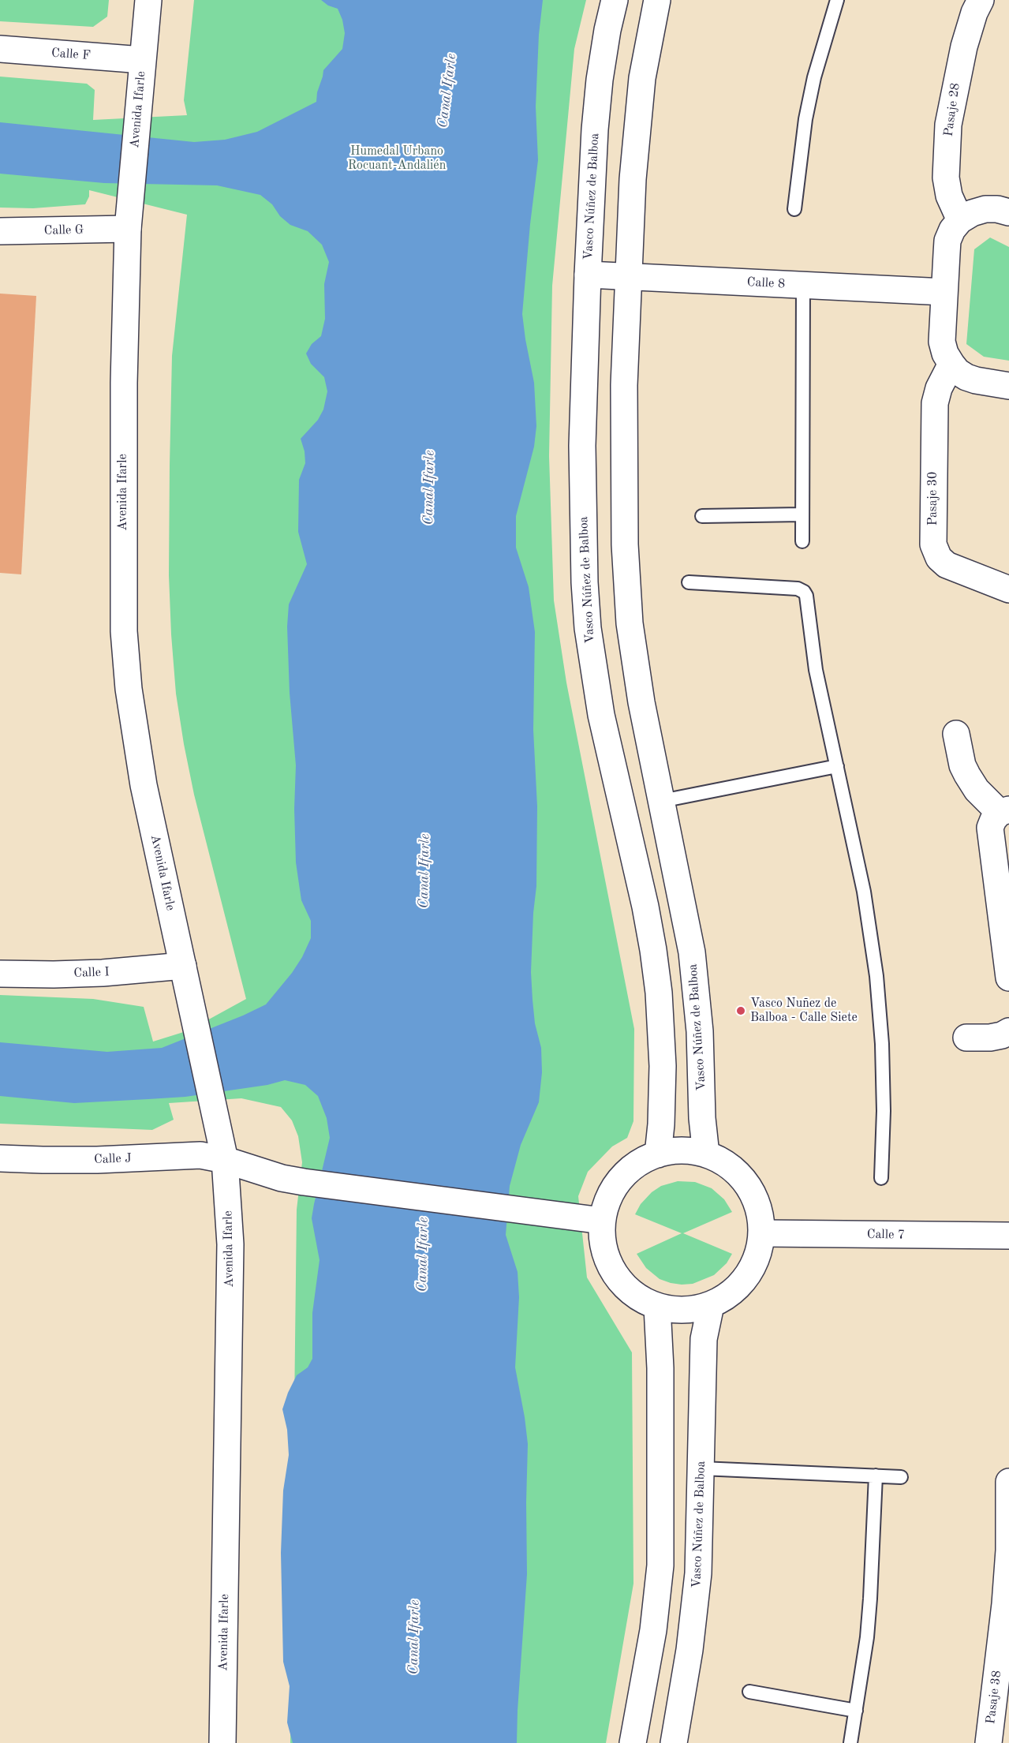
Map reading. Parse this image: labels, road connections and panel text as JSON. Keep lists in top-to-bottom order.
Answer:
{
  "streets": {
    "street": [
      "Calle F",
      "Avenida Ifarle",
      "Pasaje 28",
      "Vasco Núñez de Balboa",
      "Calle G",
      "Calle 8",
      "Pasaje 30",
      "Calle I",
      "Calle J",
      "Calle 7",
      "Pasaje 38"
    ]
  },
  "crossings": [
    ["Calle F", "Avenida Ifarle"],
    ["Avenida Ifarle", "Calle G"],
    ["Avenida Ifarle", "Calle I"],
    ["Avenida Ifarle", "Calle J"],
    ["Vasco Núñez de Balboa", "Calle 8"],
    ["Vasco Núñez de Balboa", "Calle J"],
    ["Vasco Núñez de Balboa", "Calle 7"],
    ["Calle J", "Calle 7"]
  ],
  "water": ["Canal Ifarle"],
  "parks": ["Humedal Urbano Rocuant-Andalién"],
  "places": ["Vasco Nuñez de Balboa - Calle Siete"]
}
